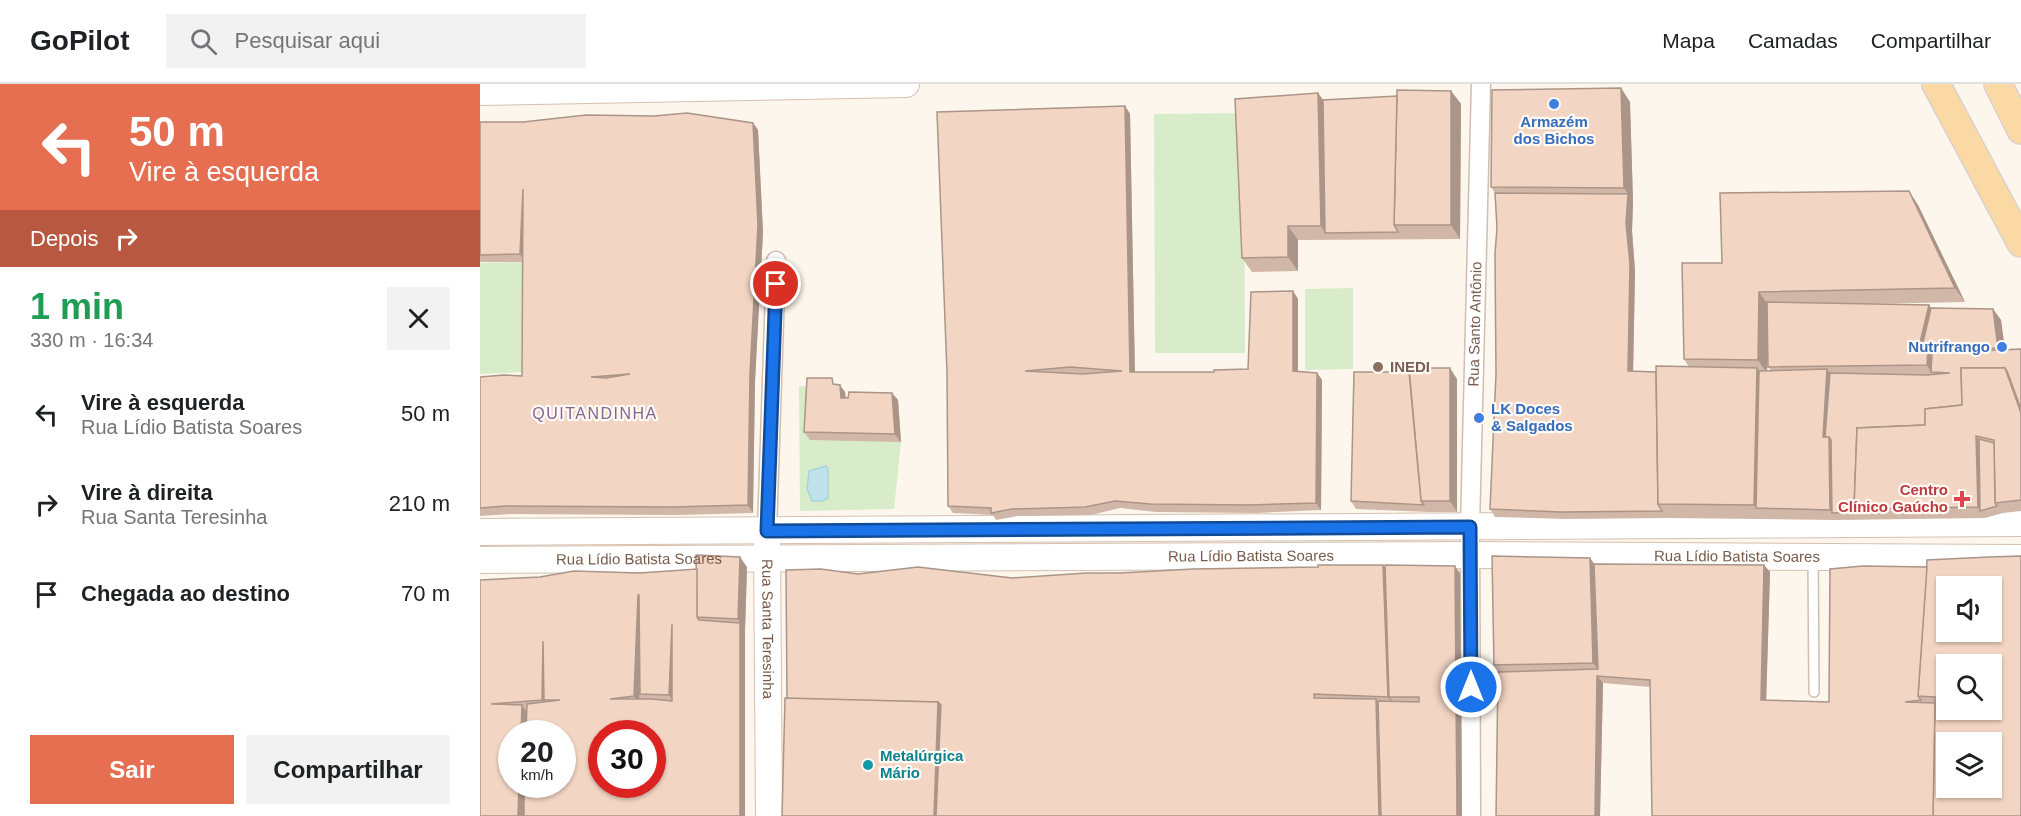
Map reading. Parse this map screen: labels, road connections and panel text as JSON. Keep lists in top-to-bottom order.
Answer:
{
  "streets": {
    "main road": ["Rua Lídio Batista Soares", "Rua Santa Teresinha"],
    "street": ["Rua Santo Antônio"]
  },
  "crossings": [
    ["Rua Santo Antônio", "Rua Lídio Batista Soares"],
    ["Rua Lídio Batista Soares", "Rua Santa Teresinha"]
  ],
  "districts": ["QUITANDINHA"],
  "places": {
    "other": [
      "Armazém dos Bichos",
      "Nutrifrango",
      "INEDI",
      "LK Doces & Salgados",
      "Metalúrgica Mário"
    ],
    "health": ["Centro Clínico Gaúcho"]
  },
  "page": {
    "header": "GoPilot",
    "search": "Pesquisar aqui",
    "nav": ["Mapa", "Camadas", "Compartilhar"],
    "turn": ["50 m", "Vire à esquerda"],
    "then": "Depois",
    "heading": ["1 min", "330 m · 16:34"],
    "list": [
      {
        "name": "Vire à esquerda",
        "note": "Rua Lídio Batista Soares",
        "value": "50 m"
      },
      {
        "name": "Vire à direita",
        "note": "Rua Santa Teresinha",
        "value": "210 m"
      },
      {
        "name": "Chegada ao destino",
        "value": "70 m"
      }
    ],
    "speed": "20 km/h",
    "limit": "30",
    "buttons": ["Sair", "Compartilhar"]
  }
}
